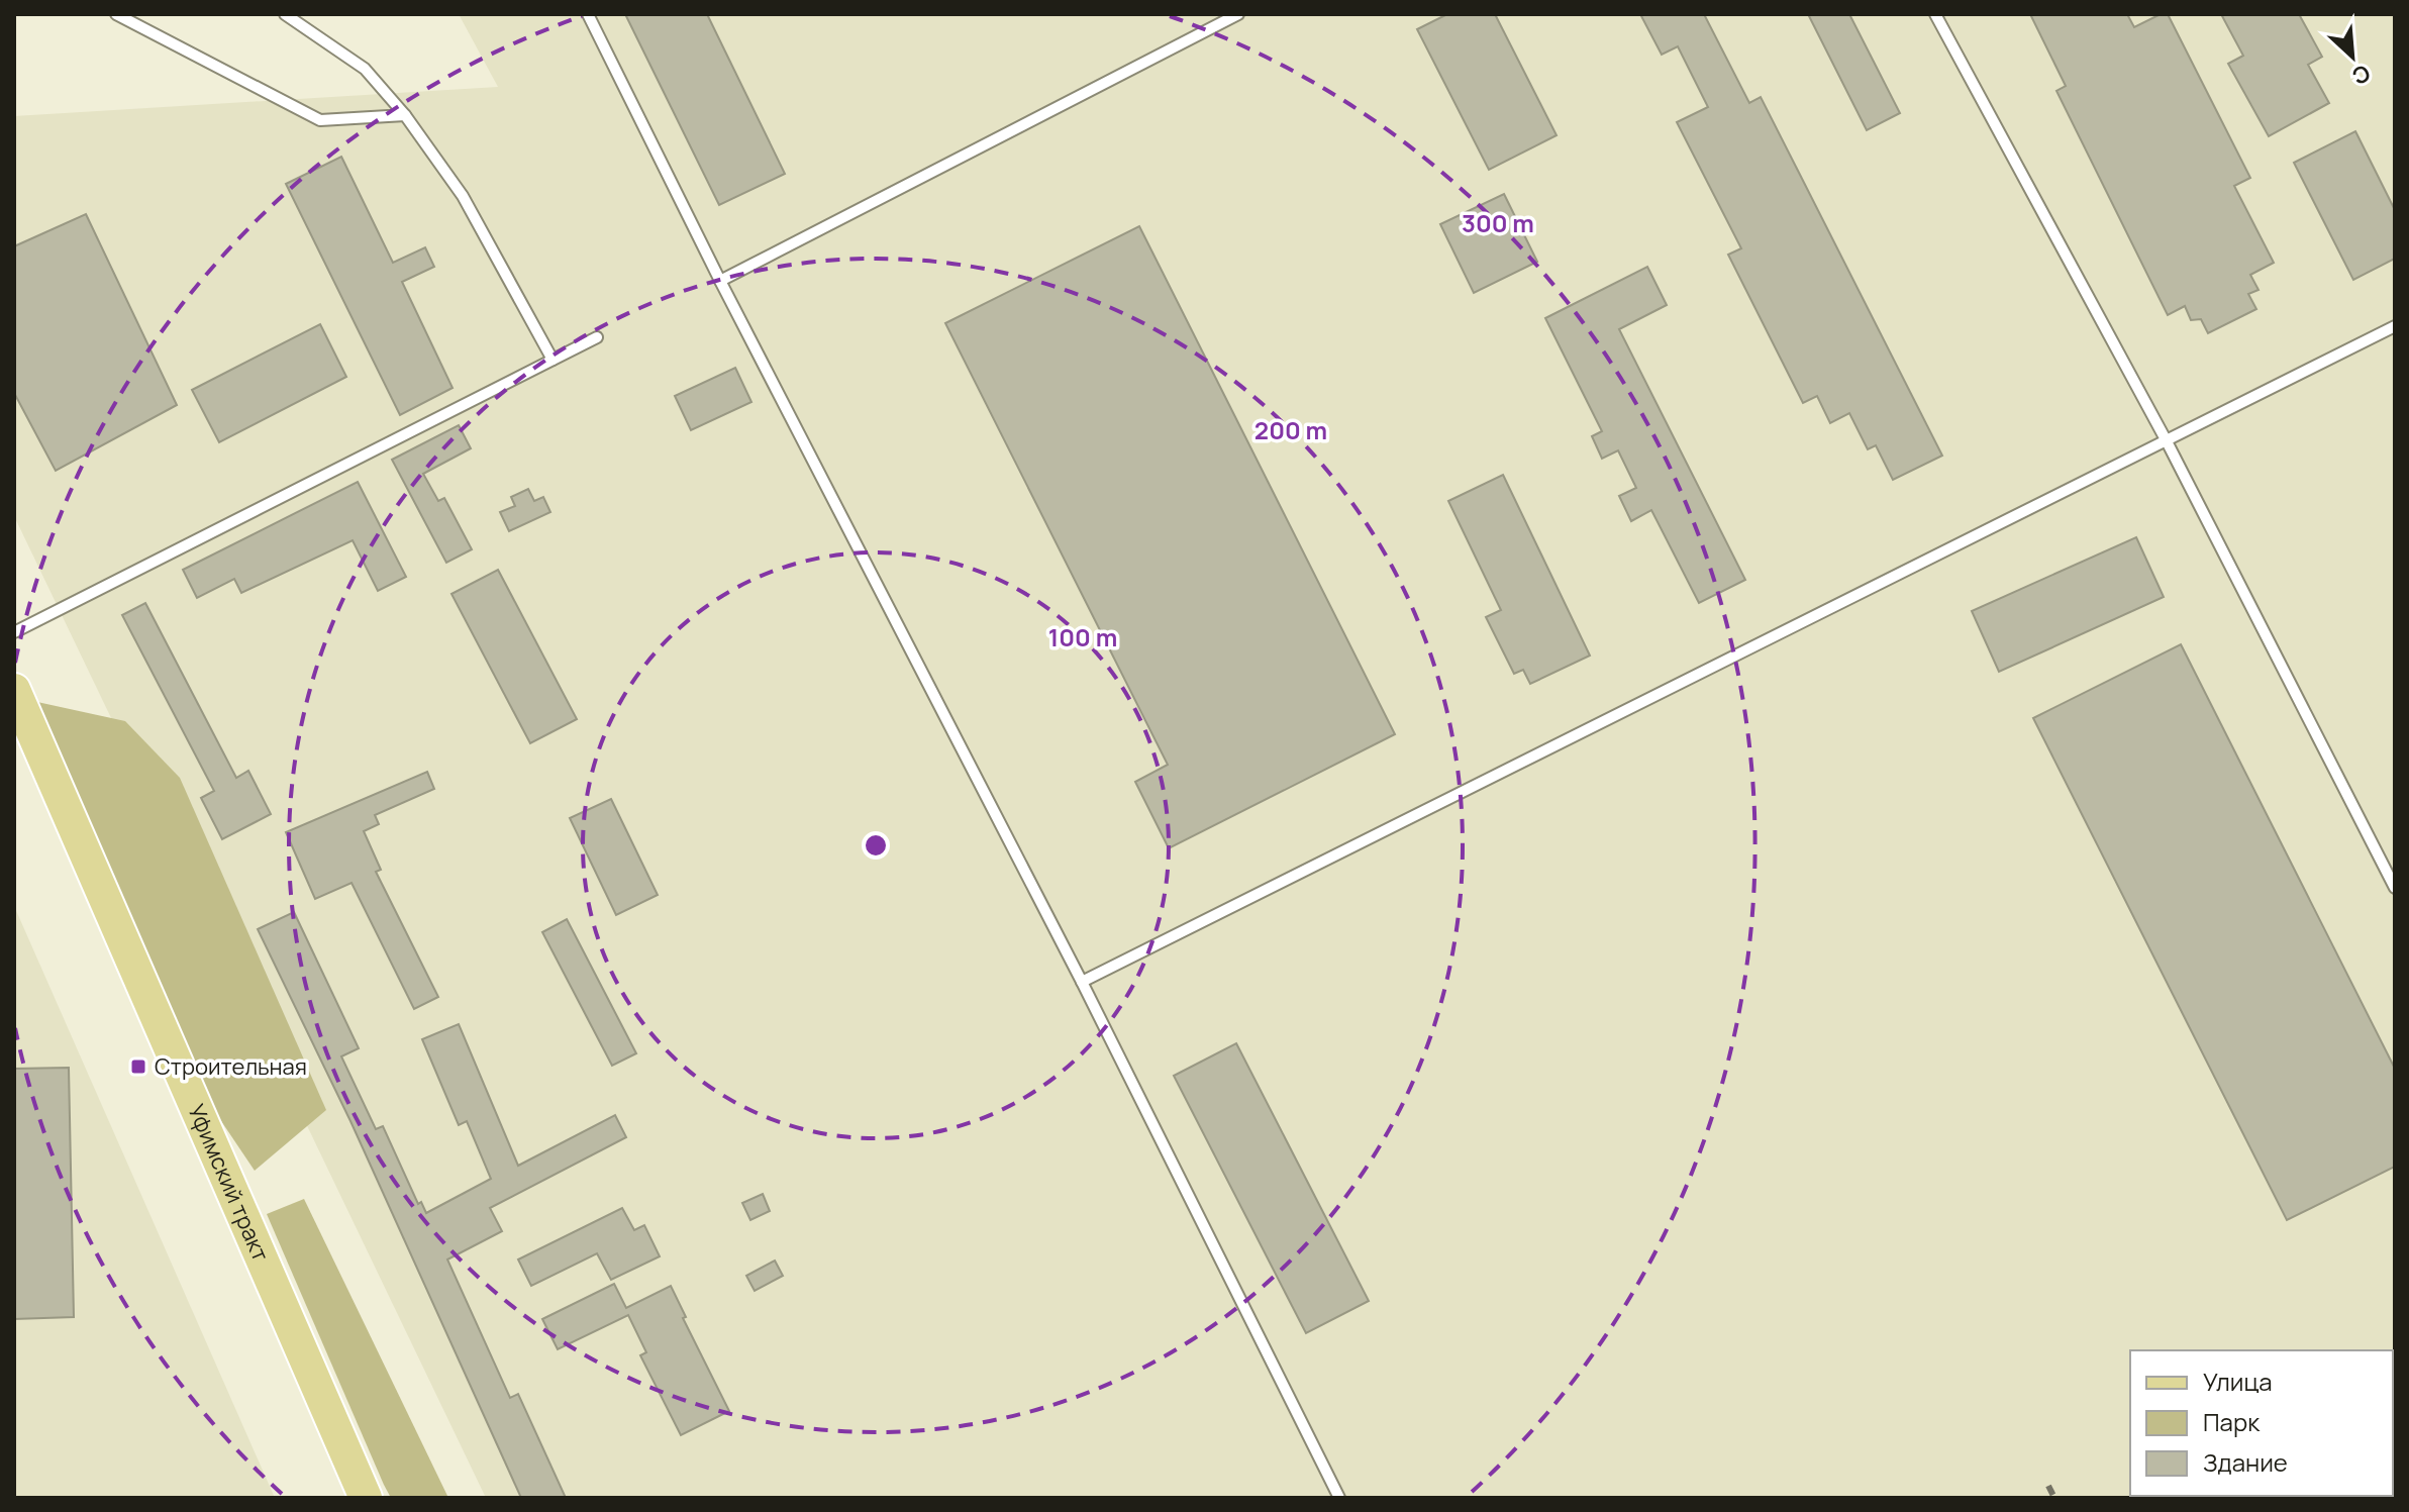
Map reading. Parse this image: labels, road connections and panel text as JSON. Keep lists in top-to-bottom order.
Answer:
{
  "streets": {
    "main road": ["Уфимский тракт"]
  },
  "places": {
    "transit": ["Строительная"]
  },
  "legend": ["Улица", "Парк", "Здание"],
  "north": "bottom right",
  "rings": ["300 m", "200 m", "100 m"]
}
